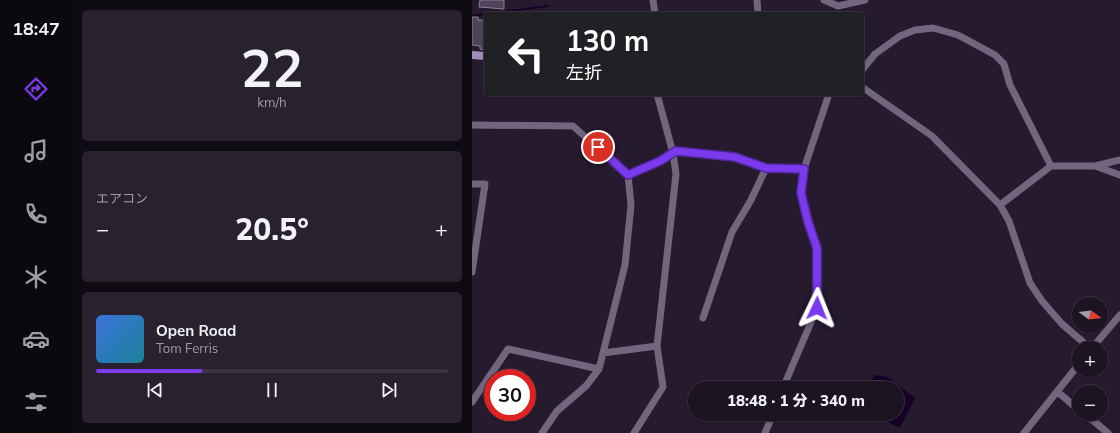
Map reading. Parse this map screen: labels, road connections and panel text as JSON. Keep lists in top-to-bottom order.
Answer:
{
  "north": "right",
  "page": {
    "tabs": "18:47",
    "tile": [
      ["22", "km/h"],
      "エアコン"
    ],
    "turn": ["130 m", "左折"],
    "heat": ["−", "20.5°", "+"],
    "map_buttons": ["+", "−"],
    "song": ["Open Road", "Tom Ferris"],
    "limit": "30",
    "trip": "18:48 · 1 分 · 340 m"
  }
}
